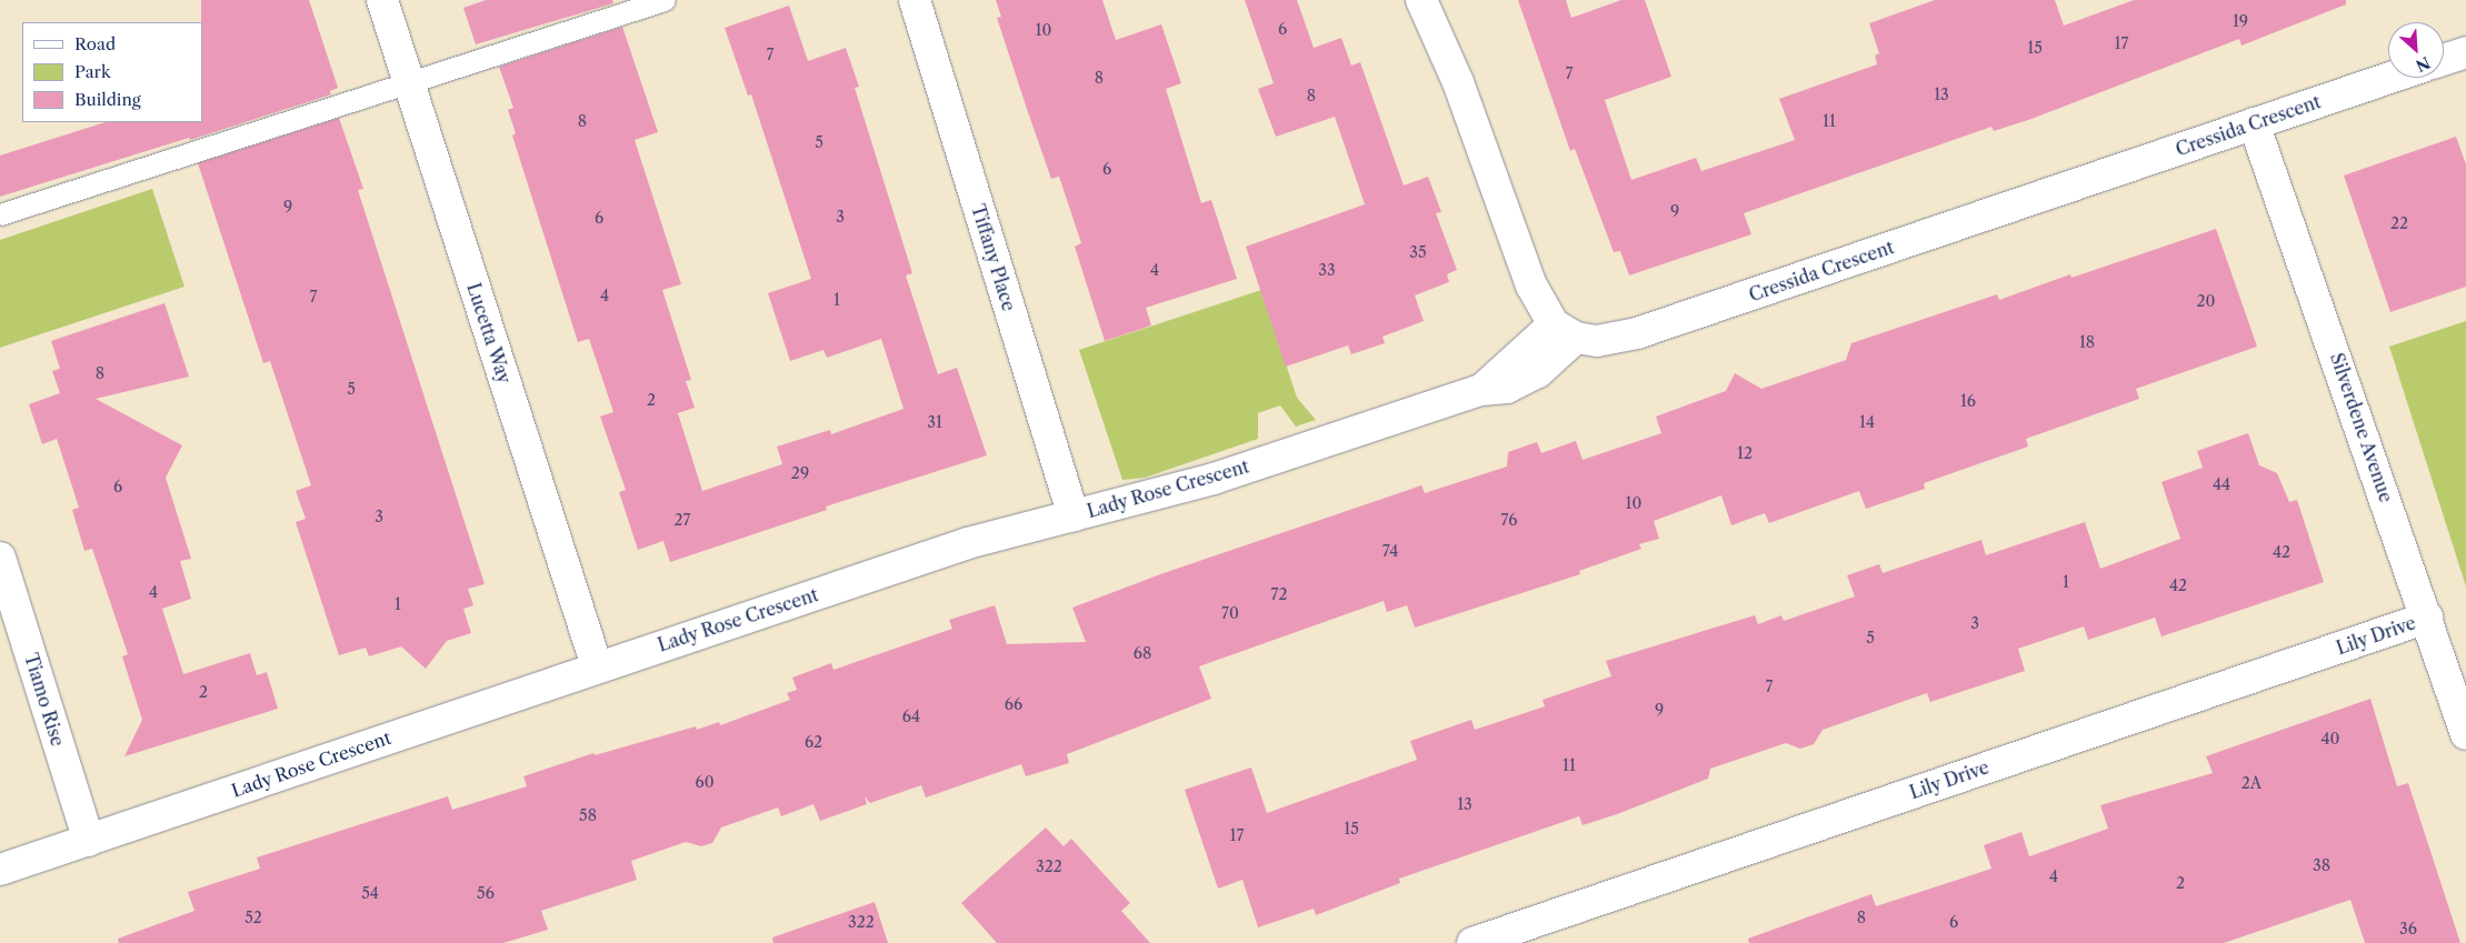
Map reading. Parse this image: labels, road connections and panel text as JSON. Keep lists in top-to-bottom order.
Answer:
{
  "streets": {
    "street": [
      "Cressida Crescent",
      "Tiffany Place",
      "Lucetta Way",
      "Silverdene Avenue",
      "Lady Rose Crescent",
      "Lily Drive",
      "Tiamo Rise"
    ]
  },
  "crossings": [
    ["Cressida Crescent", "Silverdene Avenue"],
    ["Cressida Crescent", "Lady Rose Crescent"],
    ["Tiffany Place", "Lady Rose Crescent"],
    ["Lucetta Way", "Lady Rose Crescent"],
    ["Silverdene Avenue", "Lily Drive"],
    ["Lady Rose Crescent", "Tiamo Rise"]
  ],
  "house_numbers": [
    "19",
    "6",
    "10",
    "17",
    "15",
    "7",
    "7",
    "8",
    "13",
    "8",
    "8",
    "11",
    "5",
    "6",
    "9",
    "9",
    "3",
    "6",
    "22",
    "35",
    "4",
    "33",
    "4",
    "7",
    "1",
    "20",
    "18",
    "8",
    "5",
    "2",
    "16",
    "31",
    "14",
    "12",
    "29",
    "44",
    "6",
    "10",
    "3",
    "27",
    "76",
    "74",
    "42",
    "1",
    "42",
    "4",
    "72",
    "1",
    "70",
    "3",
    "5",
    "68",
    "7",
    "2",
    "66",
    "9",
    "64",
    "40",
    "62",
    "11",
    "60",
    "2A",
    "13",
    "58",
    "15",
    "17",
    "38",
    "322",
    "4",
    "2",
    "54",
    "56",
    "52",
    "8",
    "322",
    "6",
    "36"
  ],
  "legend": ["Road", "Park", "Building"],
  "north": "bottom right"
}
